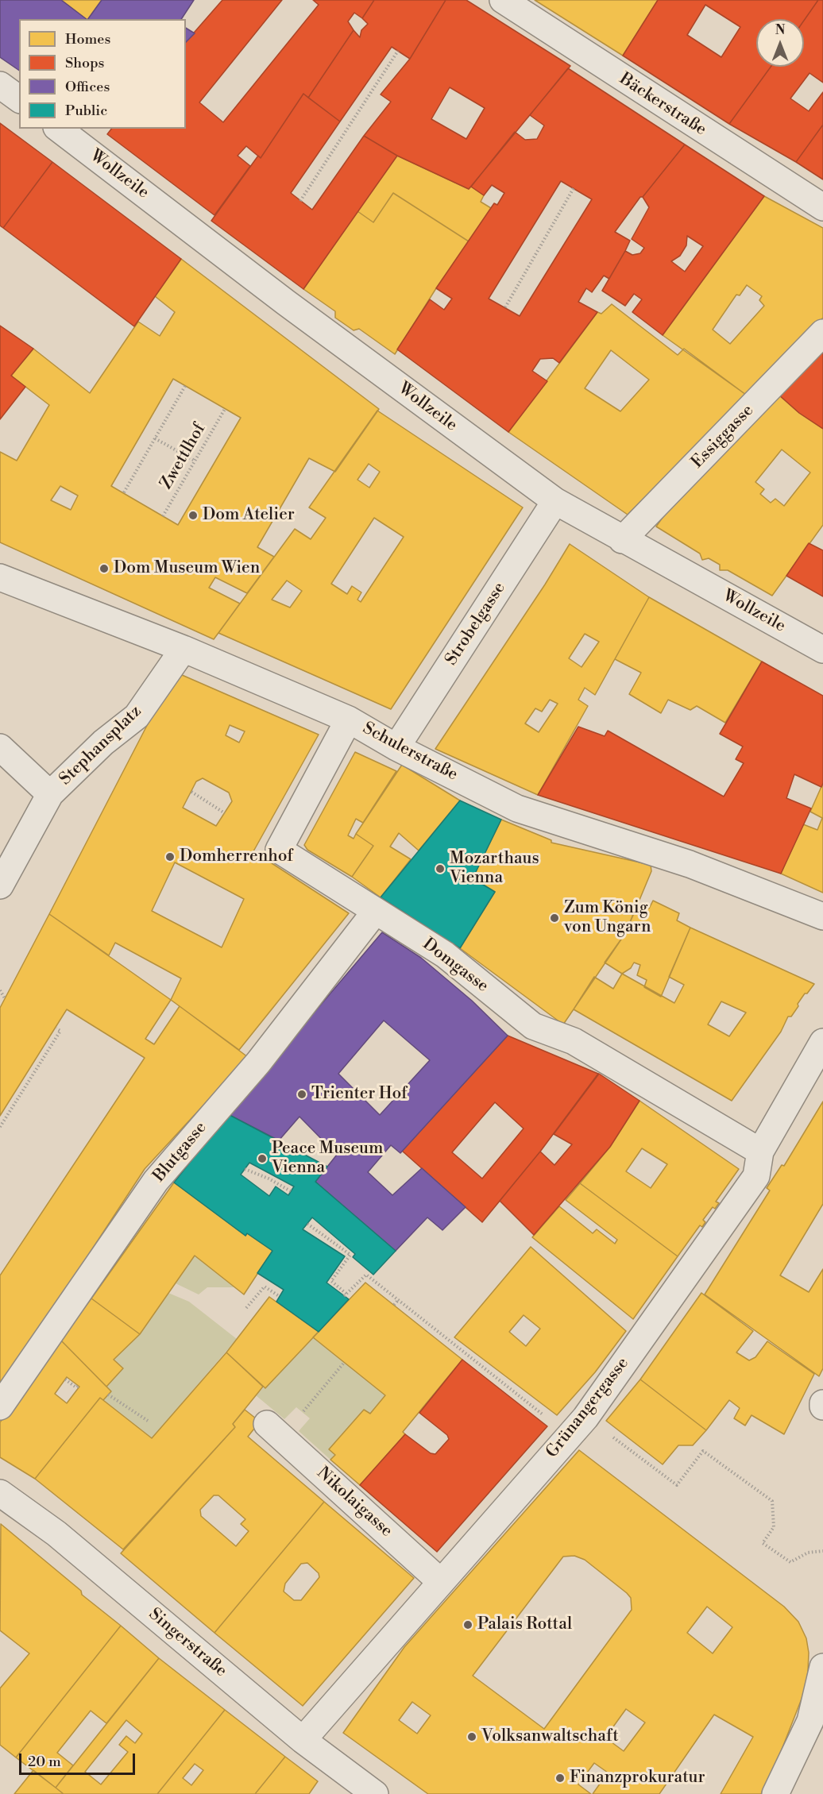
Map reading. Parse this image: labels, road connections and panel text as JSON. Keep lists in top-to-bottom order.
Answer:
{
  "streets": {
    "street": [
      "Bäckerstraße",
      "Wollzeile",
      "Essiggasse",
      "Strobelgasse",
      "Stephansplatz",
      "Schulerstraße",
      "Domgasse",
      "Blutgasse",
      "Grünangergasse",
      "Nikolaigasse",
      "Singerstraße"
    ],
    "path": ["Zwettlhof"]
  },
  "crossings": [
    ["Wollzeile", "Essiggasse"],
    ["Wollzeile", "Strobelgasse"],
    ["Strobelgasse", "Schulerstraße"],
    ["Stephansplatz", "Schulerstraße"],
    ["Schulerstraße", "Domgasse"],
    ["Domgasse", "Blutgasse"],
    ["Domgasse", "Grünangergasse"],
    ["Grünangergasse", "Nikolaigasse"],
    ["Grünangergasse", "Singerstraße"]
  ],
  "places": [
    "Dom Atelier",
    "Dom Museum Wien",
    "Domherrenhof",
    "Mozarthaus Vienna",
    "Zum König von Ungarn",
    "Trienter Hof",
    "Peace Museum Vienna",
    "Palais Rottal",
    "Volksanwaltschaft",
    "Finanzprokuratur"
  ],
  "legend": [
    "Homes",
    "Shops",
    "Offices",
    "Public"
  ],
  "scale_bar": "20 m",
  "north": "top"
}
